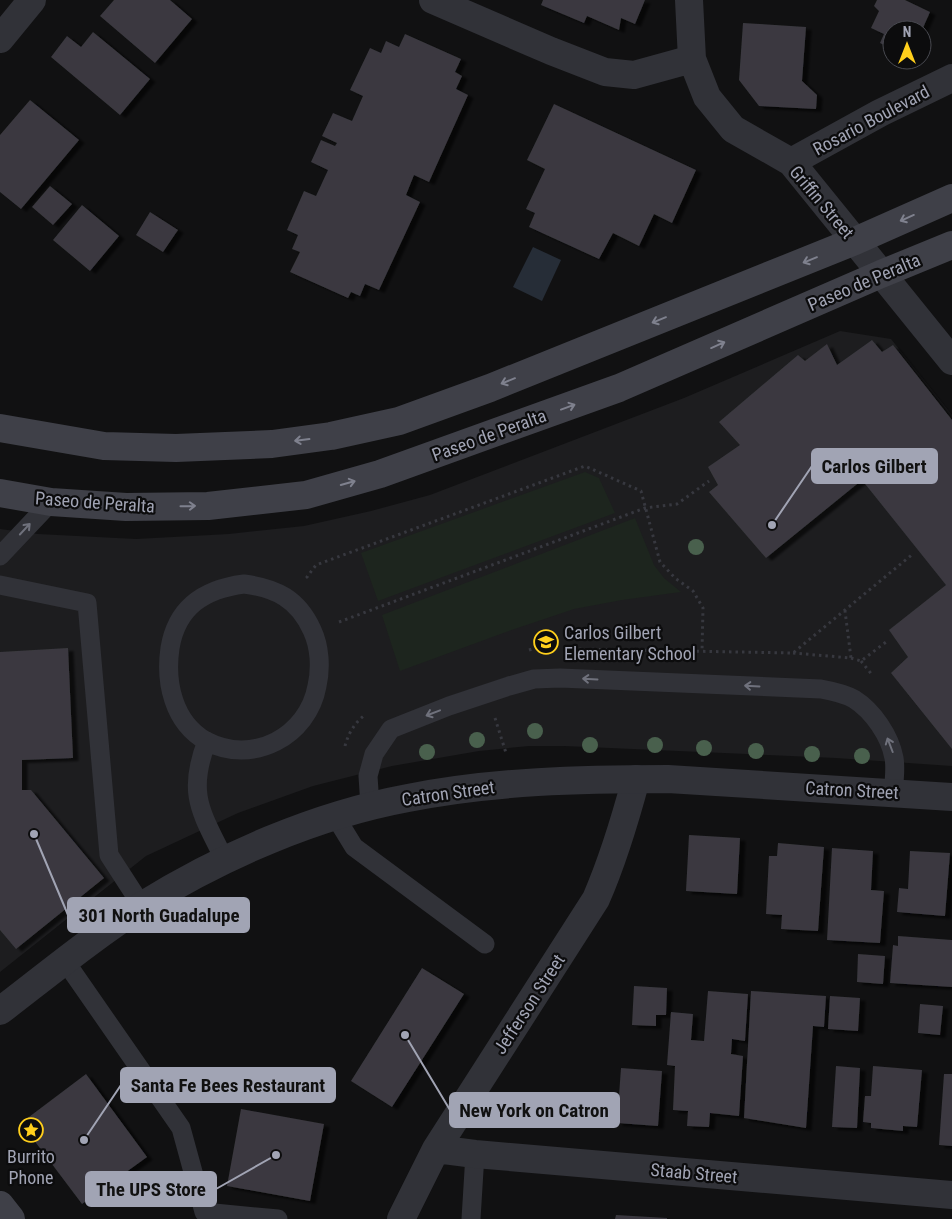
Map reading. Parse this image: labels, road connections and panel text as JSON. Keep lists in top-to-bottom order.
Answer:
{
  "streets": {
    "main road": ["Paseo de Peralta"],
    "street": [
      "Rosario Boulevard",
      "Griffin Street",
      "Catron Street",
      "Jefferson Street",
      "Staab Street"
    ]
  },
  "crossings": [
    ["Rosario Boulevard", "Griffin Street"],
    ["Griffin Street", "Paseo de Peralta"],
    ["Catron Street", "Jefferson Street"],
    ["Jefferson Street", "Staab Street"]
  ],
  "places": {
    "other": [
      "Carlos Gilbert",
      "301 North Guadalupe",
      "New York on Catron",
      "Santa Fe Bees Restaurant",
      "The UPS Store"
    ],
    "school or university": ["Carlos Gilbert Elementary School"],
    "place": ["Burrito Phone"]
  },
  "north": "top"
}
